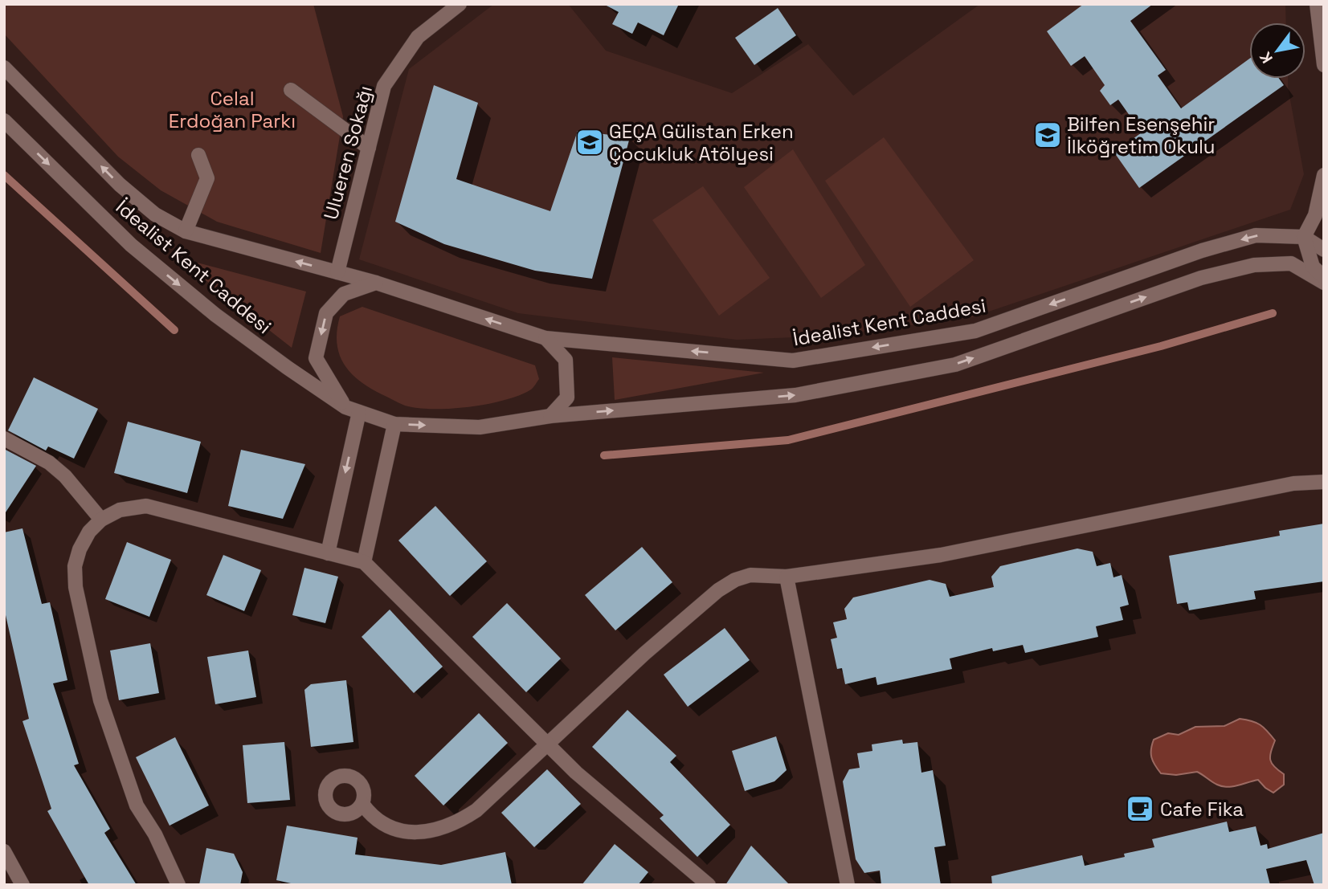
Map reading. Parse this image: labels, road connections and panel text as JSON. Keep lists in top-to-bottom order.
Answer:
{
  "streets": {
    "street": ["Ulueren Sokağı", "İdealist Kent Caddesi"]
  },
  "crossings": [
    ["Ulueren Sokağı", "İdealist Kent Caddesi"]
  ],
  "parks": ["Celal Erdoğan Parkı"],
  "places": {
    "school or university": ["Bilfen Esenşehir İlköğretim Okulu", "GEÇA Gülistan Erken Çocukluk Atölyesi"],
    "cafe": ["Cafe Fika"]
  },
  "north": "bottom left"
}
